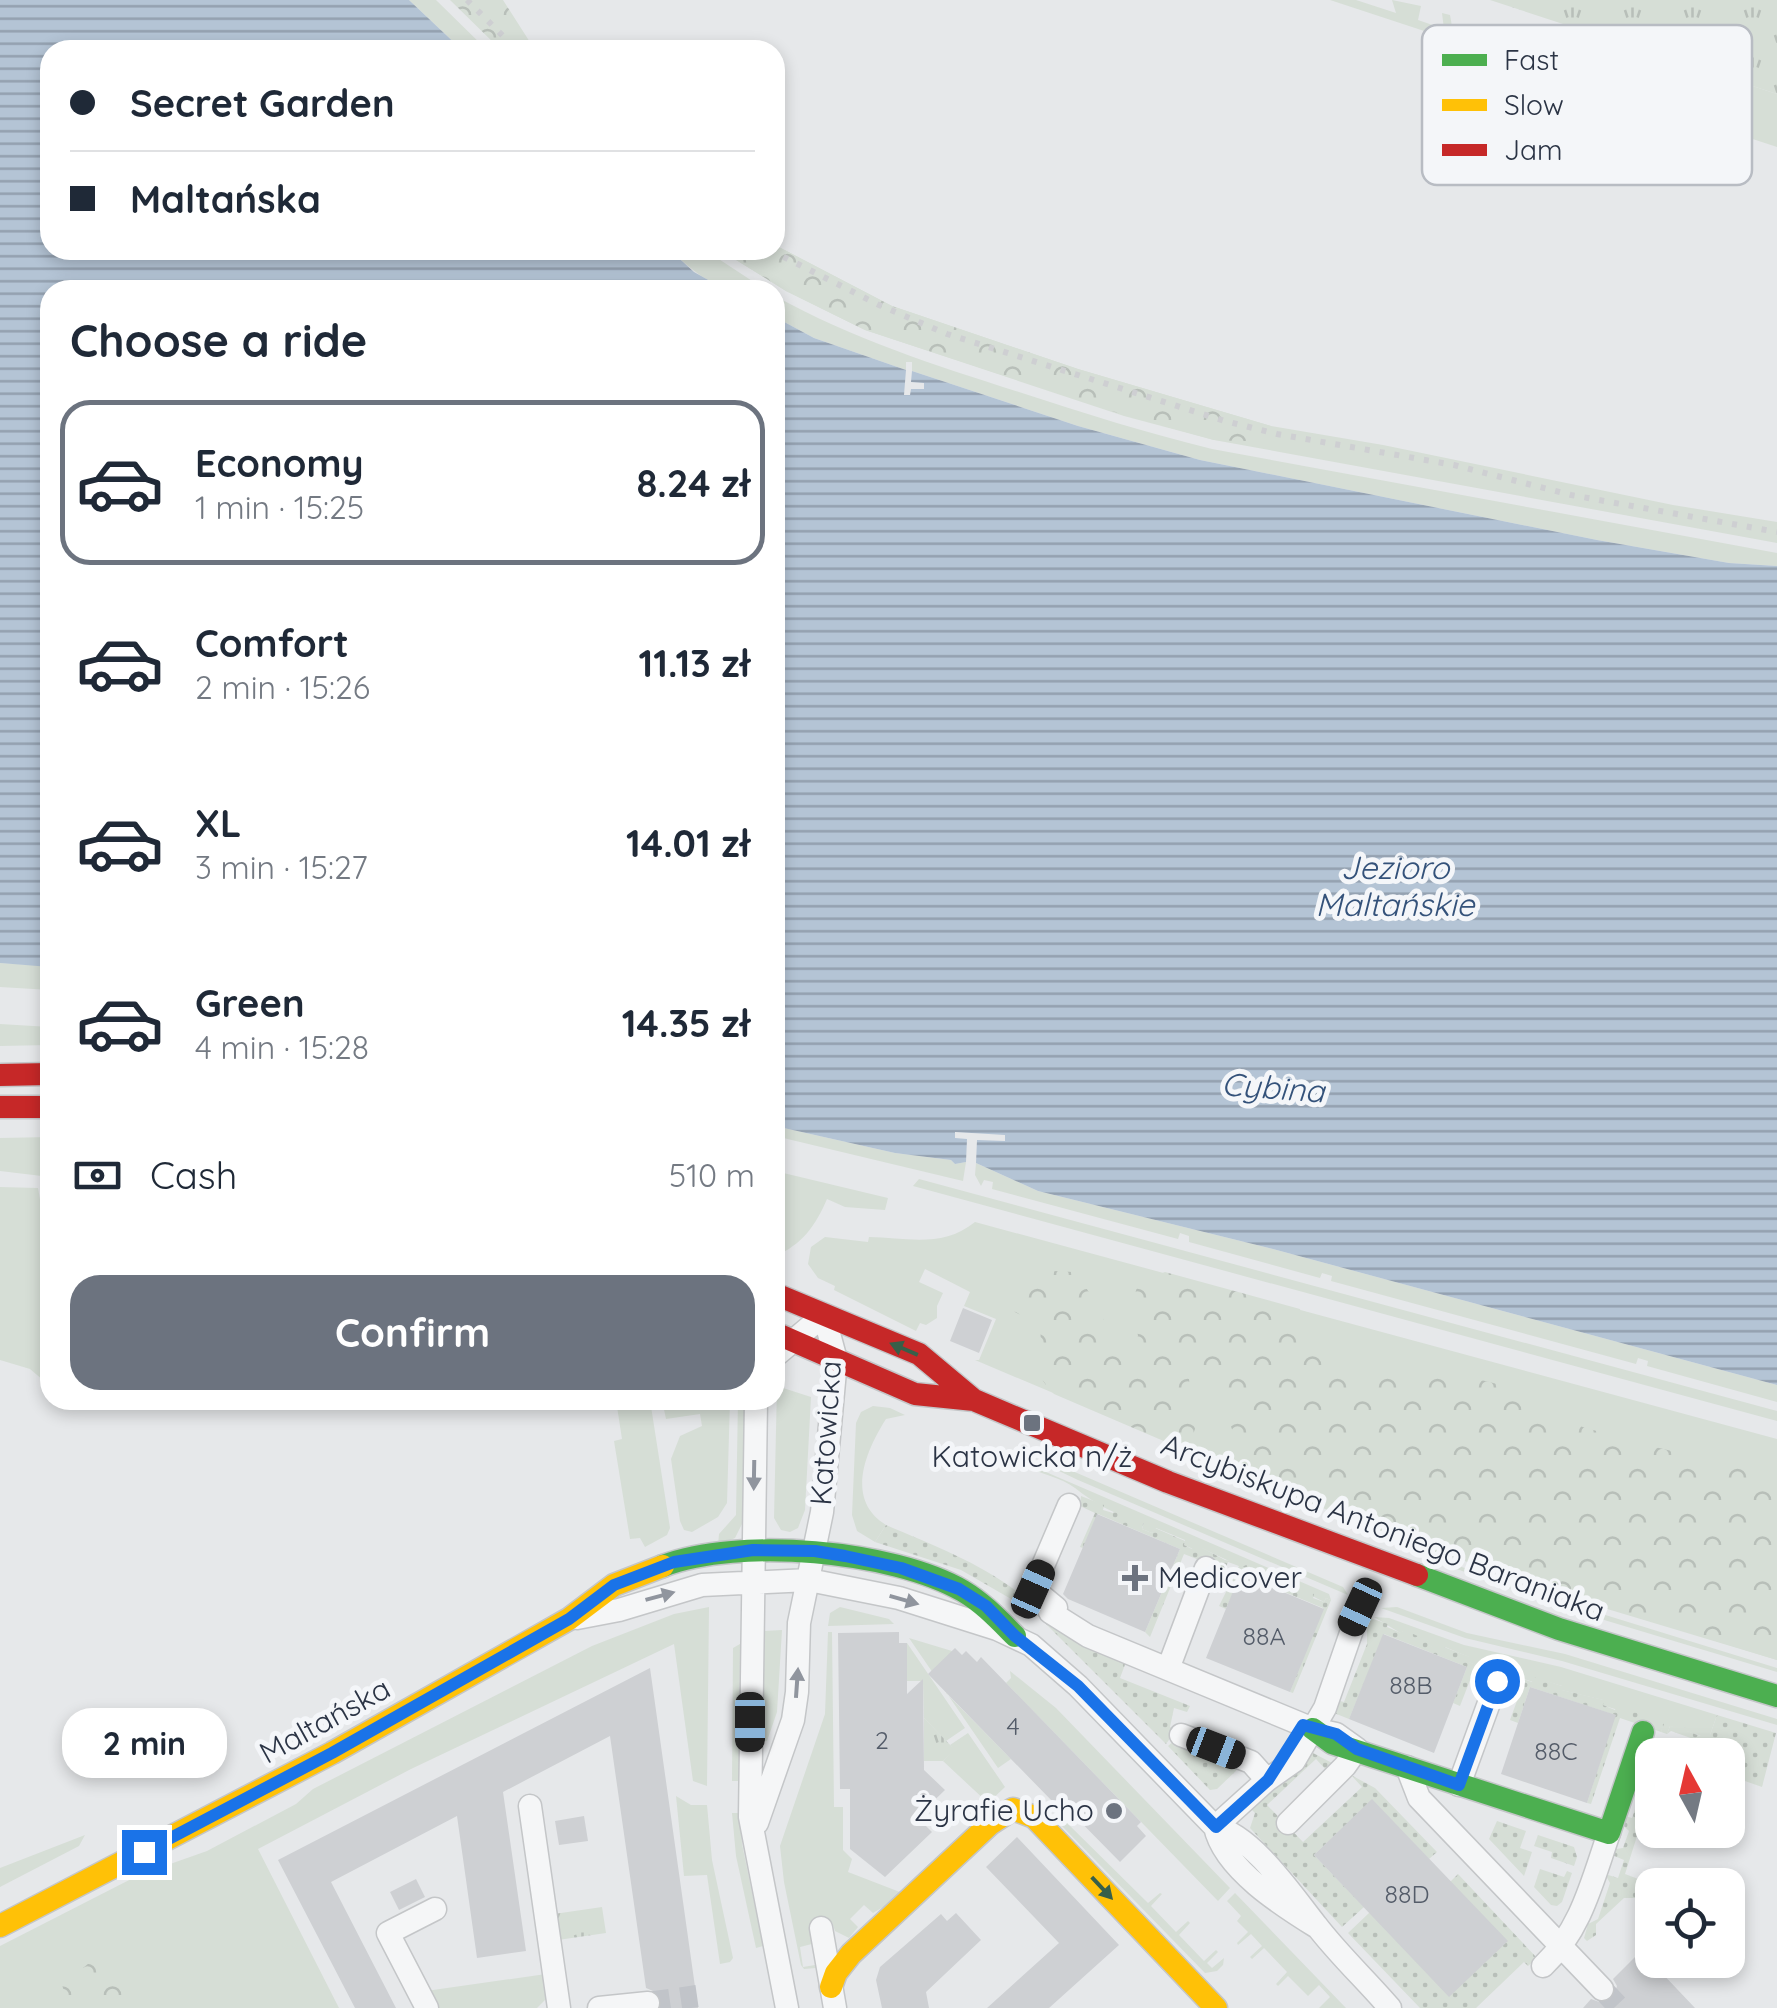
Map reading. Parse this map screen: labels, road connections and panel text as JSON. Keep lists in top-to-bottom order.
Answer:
{
  "streets": {
    "street": ["Katowicka", "Arcybiskupa Antoniego Baraniaka", "Maltańska"]
  },
  "crossings": [
    ["Katowicka", "Arcybiskupa Antoniego Baraniaka"],
    ["Katowicka", "Maltańska"]
  ],
  "water": ["Jezioro Maltańskie", "Cybina"],
  "places": {
    "transit": ["Katowicka n/ż"],
    "health": ["Medicover"],
    "other": ["Żyrafie Ucho"]
  },
  "house_numbers": [
    "88A",
    "88B",
    "4",
    "2",
    "88C",
    "88D"
  ],
  "legend": ["Fast", "Slow", "Jam"],
  "north": "top",
  "page": {
    "banner": ["Secret Garden", "Maltańska"],
    "heading": "Choose a ride",
    "list": [
      {
        "name": "Economy",
        "note": "1 min · 15:25",
        "value": "8.24 zł"
      },
      {
        "name": "Comfort",
        "note": "2 min · 15:26",
        "value": "11.13 zł"
      },
      {
        "name": "XL",
        "note": "3 min · 15:27",
        "value": "14.01 zł"
      },
      {
        "name": "Green",
        "note": "4 min · 15:28",
        "value": "14.35 zł"
      }
    ],
    "pay": ["Cash", "510 m"],
    "buttons": "Confirm",
    "bubble": "2 min"
  }
}
